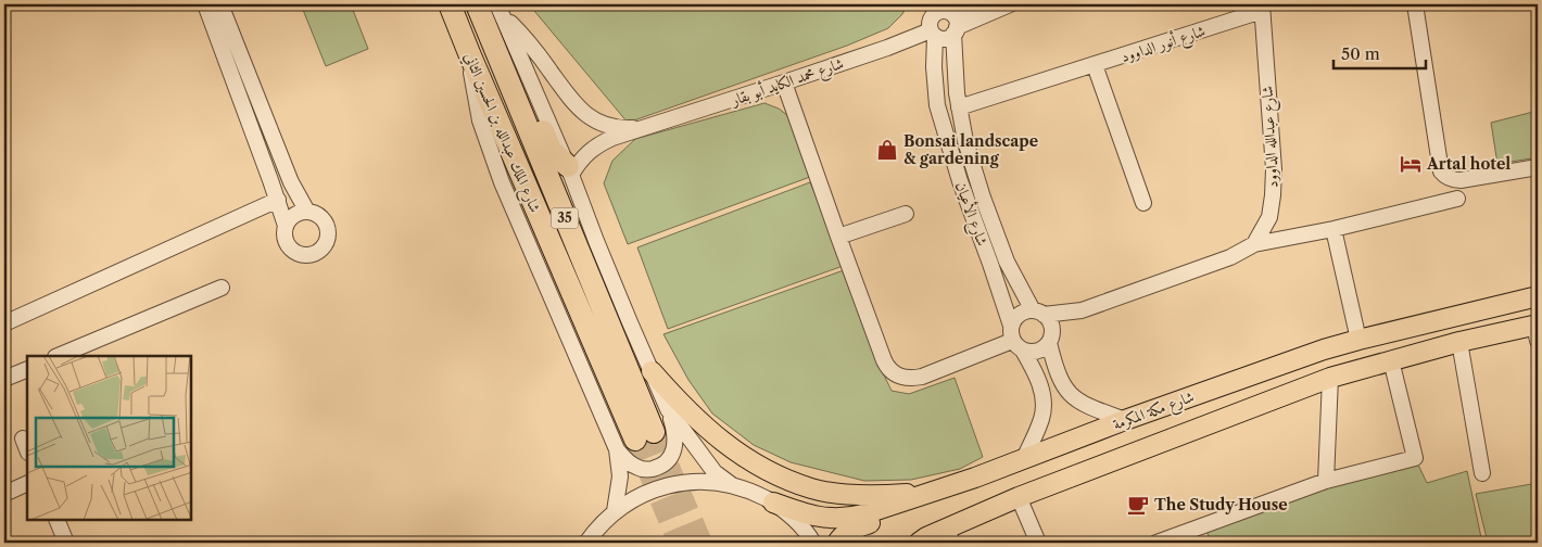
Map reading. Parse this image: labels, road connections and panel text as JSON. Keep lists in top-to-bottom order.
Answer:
{
  "streets": {
    "highway": ["شارع الملك عبدالله بن الحسين الثاني", "35"],
    "main road": ["شارع مكة المكرمة"],
    "street": [
      "شارع أنور الداوود",
      "شارع محمد الكايد أبو بقار",
      "شارع عبدالله الداوود",
      "شارع الأعيان"
    ]
  },
  "crossings": [
    ["شارع أنور الداوود", "شارع عبدالله الداوود"],
    ["شارع أنور الداوود", "شارع الأعيان"],
    ["شارع محمد الكايد أبو بقار", "شارع الأعيان"],
    ["شارع الأعيان", "شارع مكة المكرمة"]
  ],
  "places": {
    "shop": ["Bonsai landscape & gardening"],
    "hotel": ["Artal hotel"],
    "cafe": ["The Study House"]
  },
  "scale_bar": "50 m"
}
